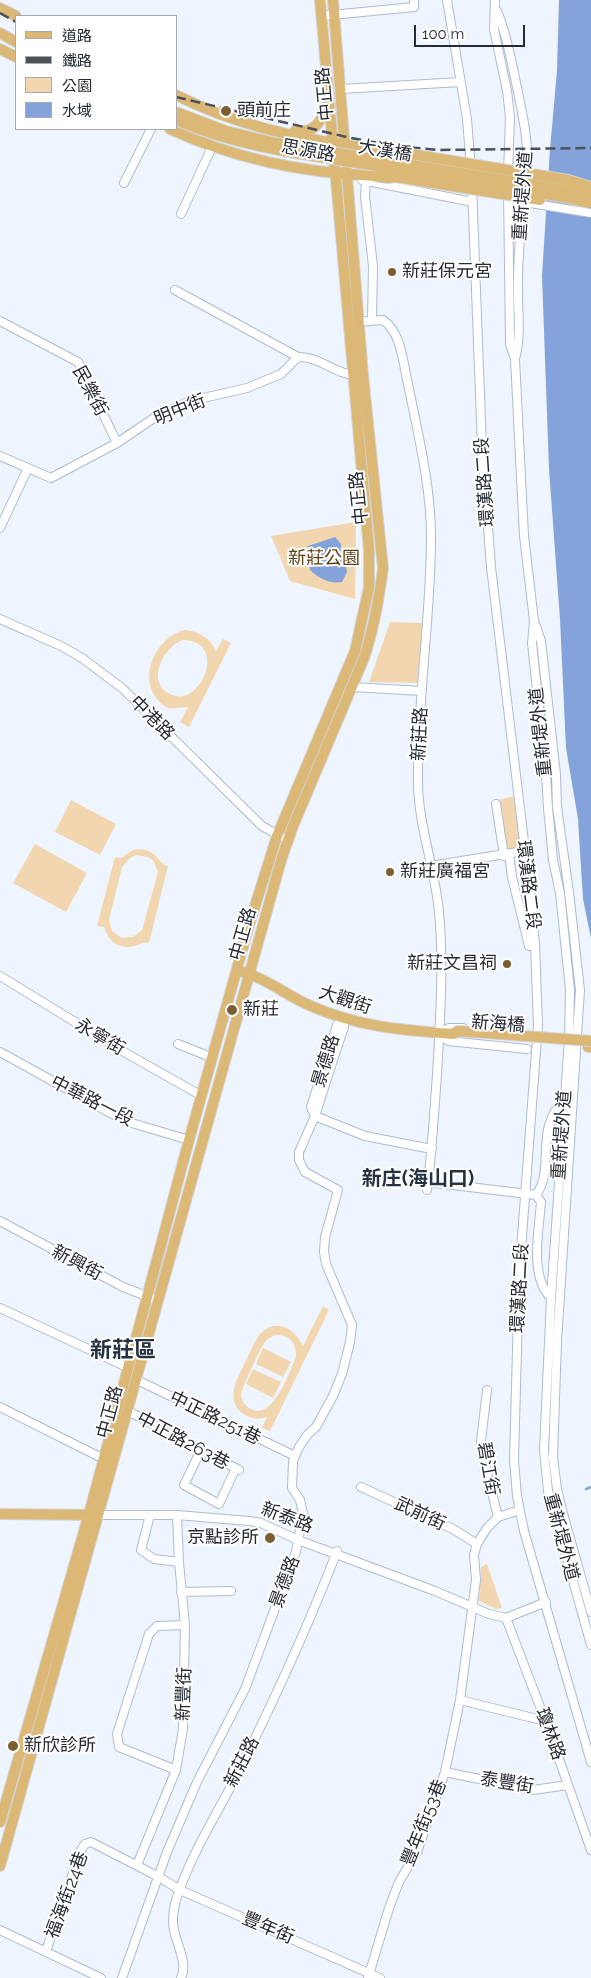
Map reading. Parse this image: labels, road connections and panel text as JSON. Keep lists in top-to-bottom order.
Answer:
{
  "streets": {
    "main road": [
      "中正路",
      "思源路",
      "大漢橋",
      "大觀街",
      "新海橋",
      "新泰路"
    ],
    "street": [
      "重新堤外道",
      "民樂街",
      "明中街",
      "環漢路二段",
      "中港路",
      "新莊路",
      "永寧街",
      "景德路",
      "中華路一段",
      "新興街",
      "中正路251巷",
      "中正路263巷",
      "碧江街",
      "武前街",
      "新豐街",
      "瓊林路",
      "泰豐街",
      "豐年街53巷",
      "福海街24巷",
      "豐年街"
    ]
  },
  "crossings": [
    ["中正路", "思源路"],
    ["中正路", "中港路"],
    ["中正路", "大觀街"],
    ["中正路", "永寧街"],
    ["中正路", "中華路一段"],
    ["中正路", "新興街"],
    ["中正路", "中正路251巷"],
    ["中正路", "中正路263巷"],
    ["中正路", "新泰路"],
    ["思源路", "大漢橋"],
    ["思源路", "環漢路二段"],
    ["民樂街", "明中街"],
    ["環漢路二段", "新莊路"],
    ["新莊路", "大觀街"],
    ["新莊路", "新泰路"],
    ["新莊路", "豐年街"],
    ["大觀街", "新海橋"],
    ["大觀街", "景德路"],
    ["景德路", "中正路251巷"],
    ["景德路", "新泰路"],
    ["景德路", "豐年街"],
    ["武前街", "豐年街53巷"],
    ["新泰路", "新豐街"],
    ["新泰路", "瓊林路"],
    ["新泰路", "豐年街53巷"],
    ["新豐街", "豐年街"],
    ["瓊林路", "泰豐街"],
    ["泰豐街", "豐年街53巷"],
    ["豐年街53巷", "豐年街"],
    ["福海街24巷", "豐年街"]
  ],
  "districts": ["新庄(海山口)", "新莊區"],
  "parks": ["新莊公園"],
  "places": [
    "頭前庄",
    "新莊保元宮",
    "新莊廣福宮",
    "新莊文昌祠",
    "新莊",
    "京點診所",
    "新欣診所"
  ],
  "legend": [
    "道路",
    "鐵路",
    "公園",
    "水域"
  ],
  "scale_bar": "100 m"
}
